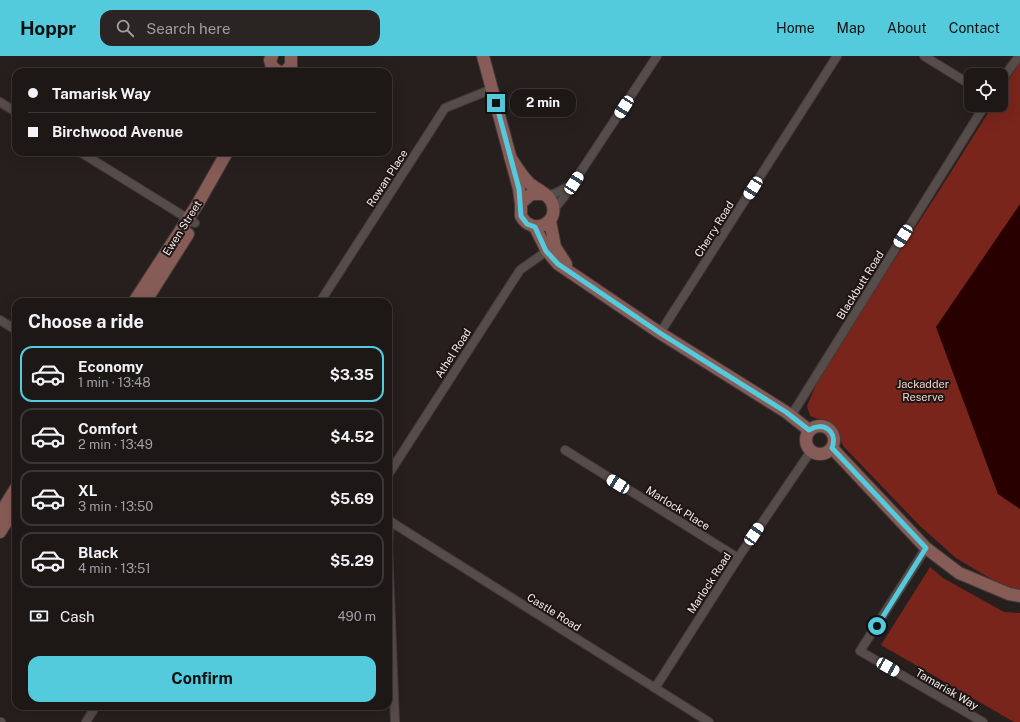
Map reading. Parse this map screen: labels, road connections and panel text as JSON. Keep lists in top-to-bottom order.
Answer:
{
  "streets": {
    "street": [
      "Rowan Place",
      "Ewen Street",
      "Cherry Road",
      "Blackbutt Road",
      "Athel Road",
      "Marlock Place",
      "Marlock Road",
      "Castle Road",
      "Tamarisk Way"
    ]
  },
  "crossings": [
    ["Marlock Place", "Marlock Road"],
    ["Marlock Road", "Castle Road"]
  ],
  "parks": ["Jackadder Reserve"],
  "page": {
    "header": "Hoppr",
    "search": "Search here",
    "nav": [
      "Home",
      "Map",
      "About",
      "Contact"
    ],
    "banner": ["Tamarisk Way", "Birchwood Avenue"],
    "bubble": "2 min",
    "heading": "Choose a ride",
    "list": [
      {
        "name": "Economy",
        "note": "1 min · 13:48",
        "value": "$3.35"
      },
      {
        "name": "Comfort",
        "note": "2 min · 13:49",
        "value": "$4.52"
      },
      {
        "name": "XL",
        "note": "3 min · 13:50",
        "value": "$5.69"
      },
      {
        "name": "Black",
        "note": "4 min · 13:51",
        "value": "$5.29"
      }
    ],
    "pay": ["Cash", "490 m"],
    "buttons": "Confirm"
  }
}
